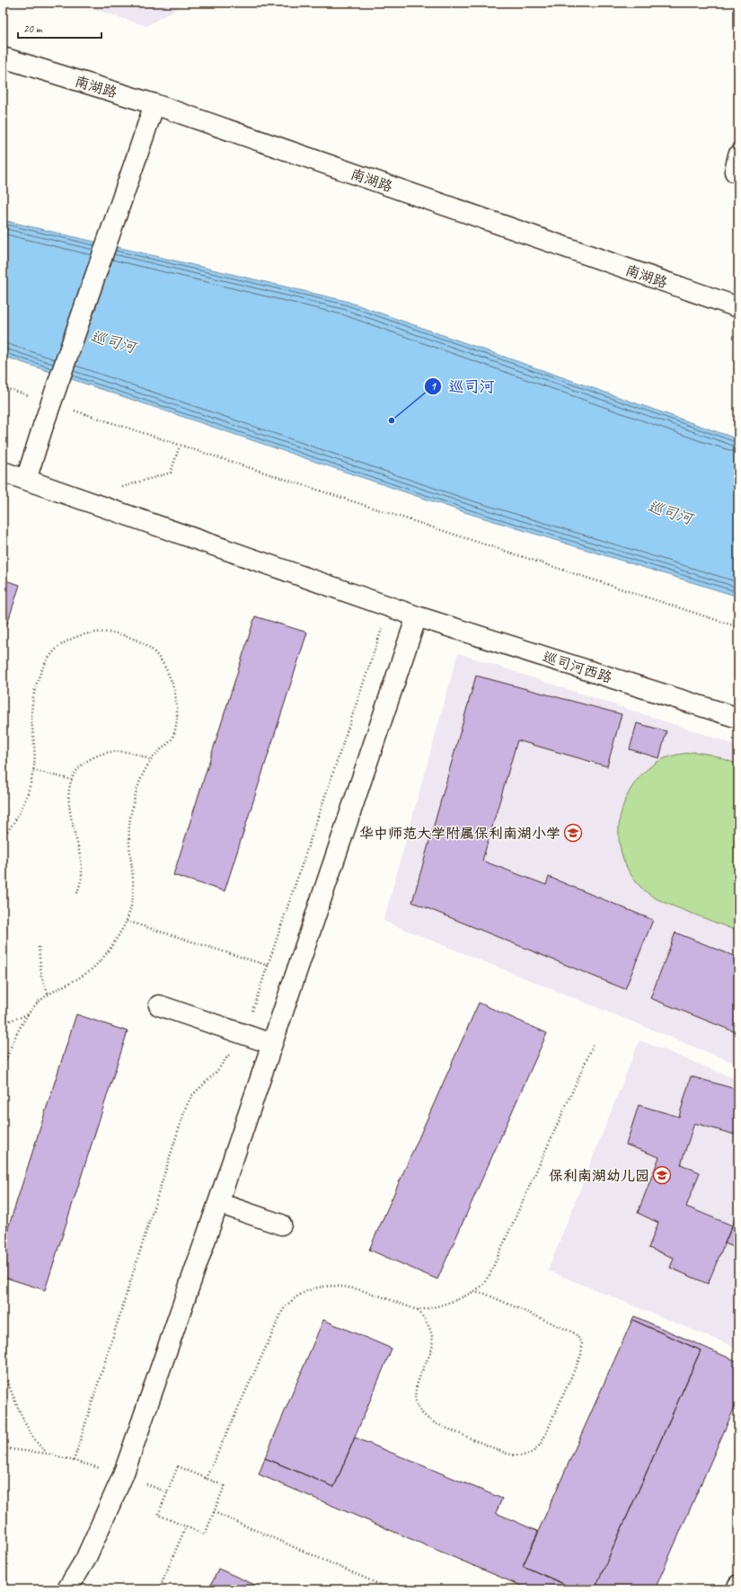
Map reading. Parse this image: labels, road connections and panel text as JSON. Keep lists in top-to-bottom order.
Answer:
{
  "streets": {
    "street": ["南湖路", "巡司河西路"]
  },
  "water": ["巡司河"],
  "places": {
    "other": ["巡司河"],
    "school or university": ["华中师范大学附属保利南湖小学", "保利南湖幼儿园"]
  },
  "scale_bar": "20 m"
}
